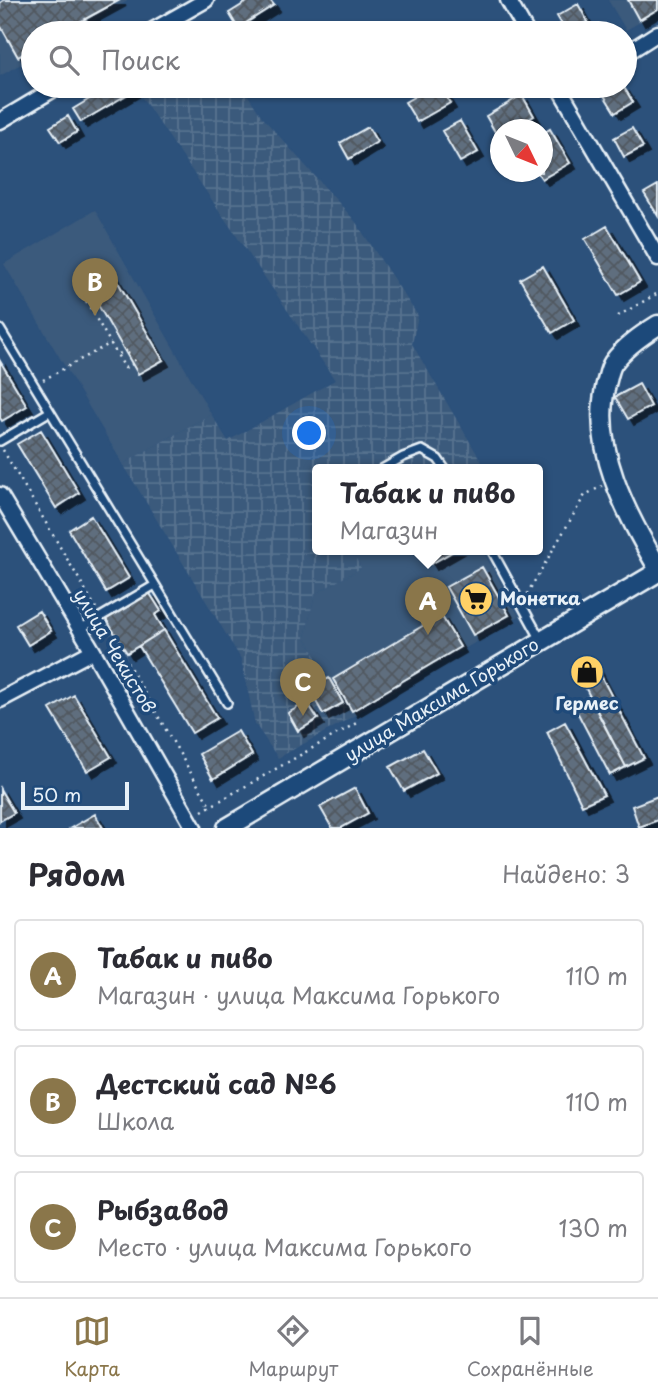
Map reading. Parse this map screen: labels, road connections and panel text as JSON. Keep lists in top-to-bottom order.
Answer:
{
  "streets": {
    "street": ["улица Чекистов", "улица Максима Горького"]
  },
  "places": {
    "supermarket": ["Монетка"],
    "shop": ["Гермес"]
  },
  "scale_bar": "50 m",
  "north": "bottom right",
  "page": {
    "search": "Поиск",
    "pins": ["B", "A", "C"],
    "popup": ["Табак и пиво", "Магазин"],
    "scale": "50 m",
    "heading": ["Рядом", "Найдено: 3"],
    "list": [
      {
        "mark": "A",
        "name": "Табак и пиво",
        "note": "Магазин · улица Максима Горького",
        "value": "110 m"
      },
      {
        "mark": "B",
        "name": "Дестский сад №6",
        "note": "Школа",
        "value": "110 m"
      },
      {
        "mark": "C",
        "name": "Рыбзавод",
        "note": "Место · улица Максима Горького",
        "value": "130 m"
      }
    ],
    "nav": ["Карта", "Маршрут", "Сохранённые"]
  }
}
